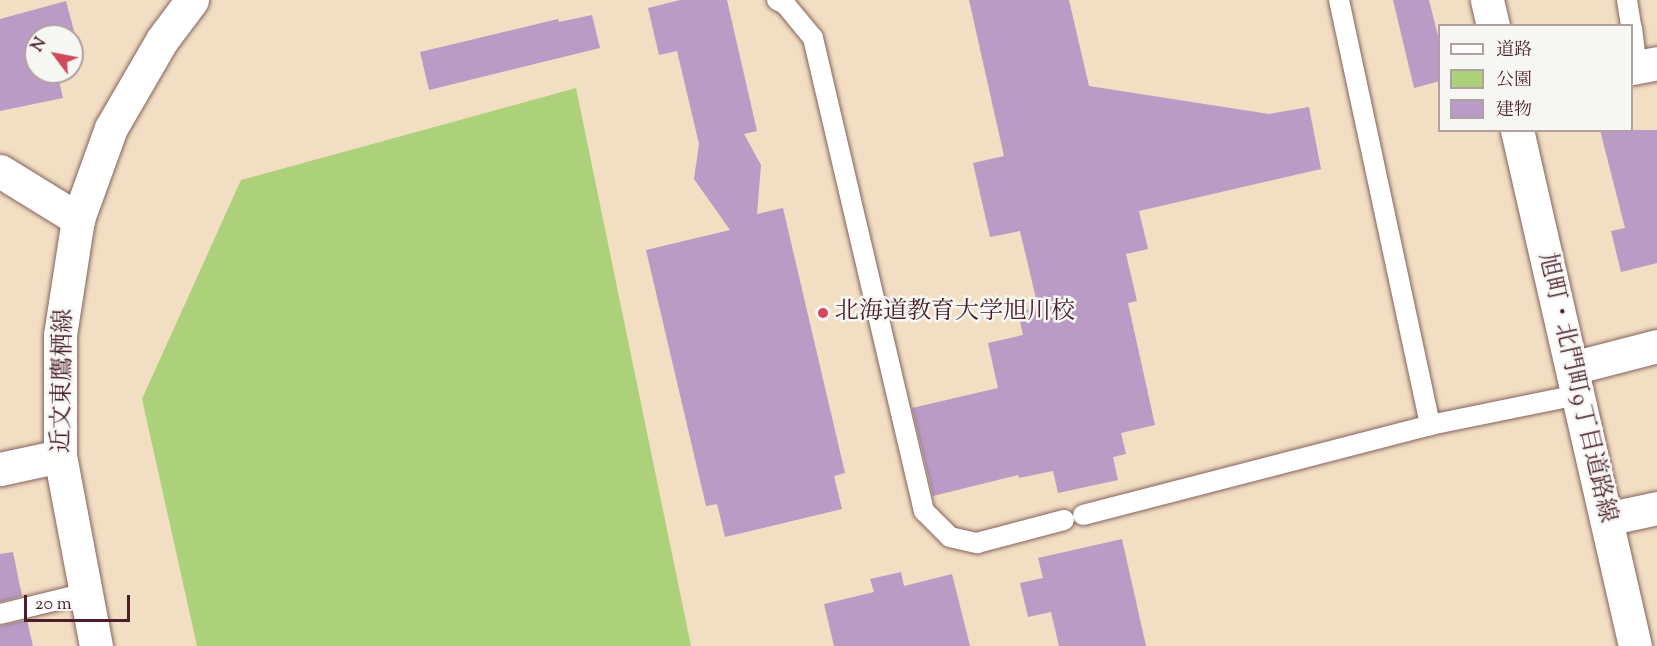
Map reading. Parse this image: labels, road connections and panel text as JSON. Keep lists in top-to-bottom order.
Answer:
{
  "streets": {
    "street": ["近文東鷹栖線", "旭町・北門町9丁目道路線"]
  },
  "places": ["北海道教育大学旭川校"],
  "legend": ["道路", "公園", "建物"],
  "scale_bar": "20 m",
  "north": "top left"
}
